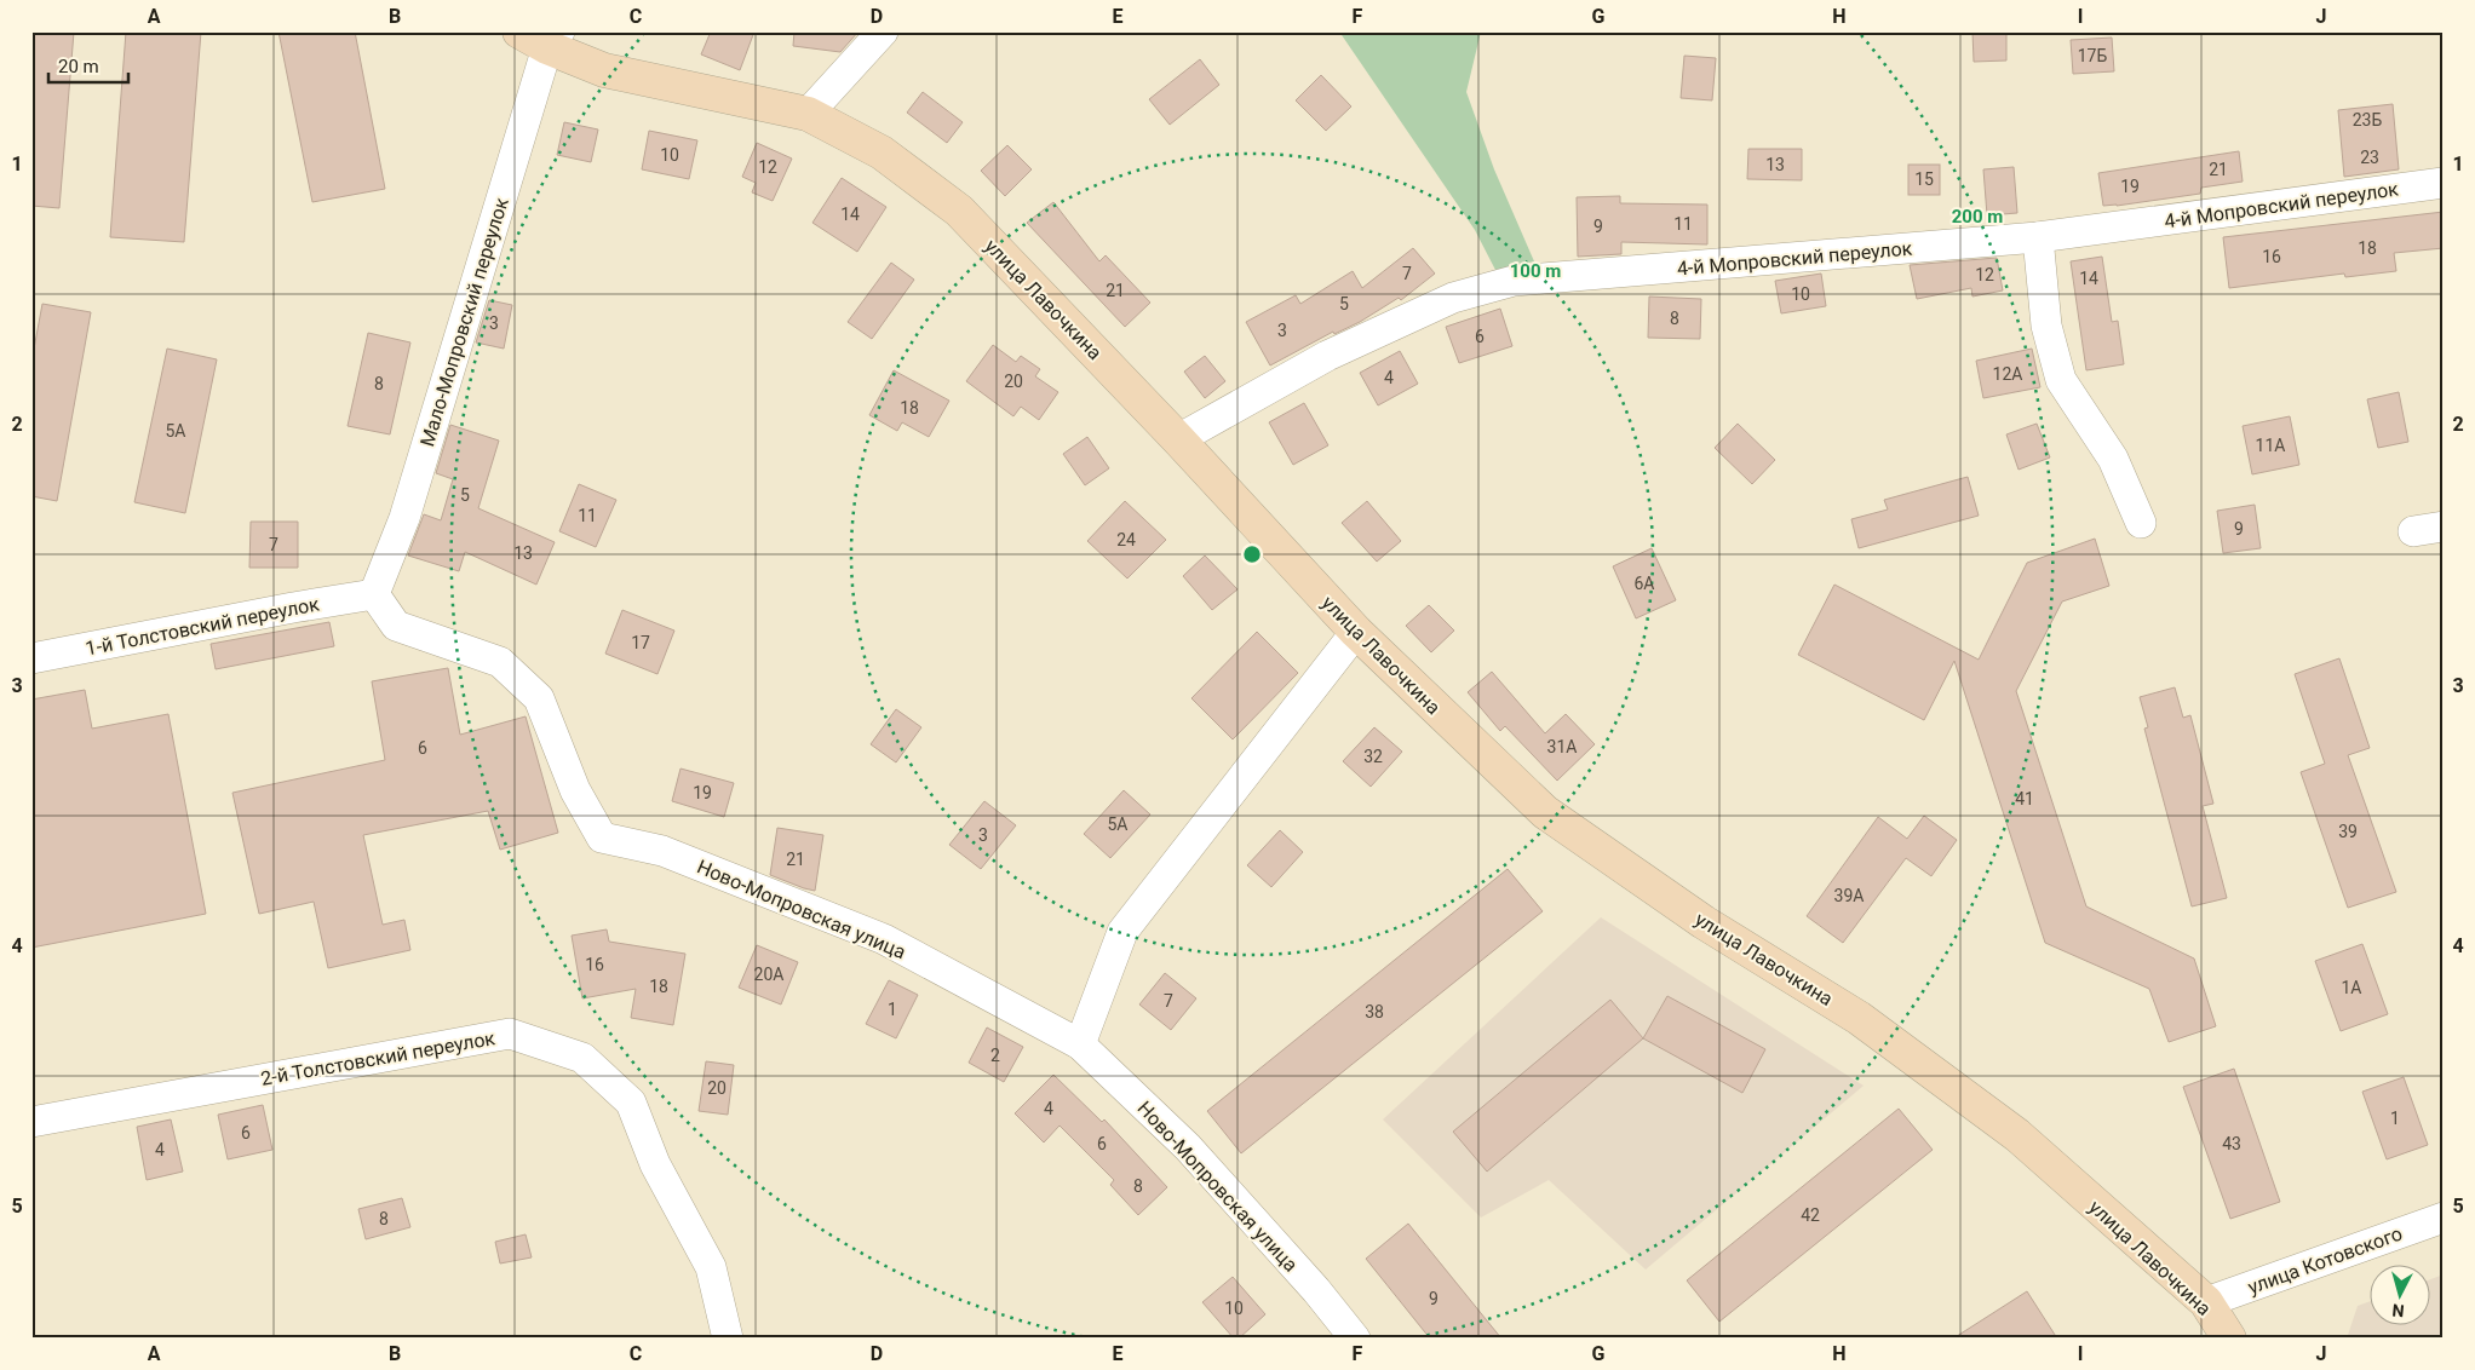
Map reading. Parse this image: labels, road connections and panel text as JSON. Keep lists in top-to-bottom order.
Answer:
{
  "streets": {
    "main road": ["улица Лавочкина"],
    "street": [
      "4-й Мопровский переулок",
      "Мало-Мопровский переулок",
      "1-й Толстовский переулок",
      "Ново-Мопровская улица",
      "2-й Толстовский переулок",
      "улица Котовского"
    ]
  },
  "crossings": [
    ["4-й Мопровский переулок", "улица Лавочкина"],
    ["улица Лавочкина", "Мало-Мопровский переулок"],
    ["улица Лавочкина", "улица Котовского"],
    ["Мало-Мопровский переулок", "1-й Толстовский переулок"],
    ["Мало-Мопровский переулок", "Ново-Мопровская улица"],
    ["1-й Толстовский переулок", "Ново-Мопровская улица"]
  ],
  "house_numbers": [
    "17Б",
    "23Б",
    "10",
    "23",
    "13",
    "12",
    "21",
    "15",
    "19",
    "14",
    "11",
    "9",
    "18",
    "16",
    "7",
    "12",
    "14",
    "21",
    "10",
    "5",
    "8",
    "3",
    "3",
    "6",
    "12А",
    "4",
    "20",
    "8",
    "18",
    "5А",
    "11А",
    "5",
    "11",
    "9",
    "24",
    "7",
    "13",
    "6А",
    "17",
    "31А",
    "6",
    "32",
    "19",
    "41",
    "5А",
    "39",
    "3",
    "21",
    "39А",
    "16",
    "20А",
    "18",
    "1А",
    "7",
    "1",
    "38",
    "2",
    "20",
    "4",
    "1",
    "6",
    "6",
    "43",
    "4",
    "8",
    "42",
    "8",
    "9",
    "10"
  ],
  "scale_bar": "20 m",
  "north": "bottom",
  "grid": {
    "columns": [
      "A",
      "B",
      "C",
      "D",
      "E",
      "F",
      "G",
      "H",
      "I",
      "J"
    ],
    "rows": [
      "1",
      "2",
      "3",
      "4",
      "5"
    ]
  },
  "rings": ["200 m", "100 m"]
}
